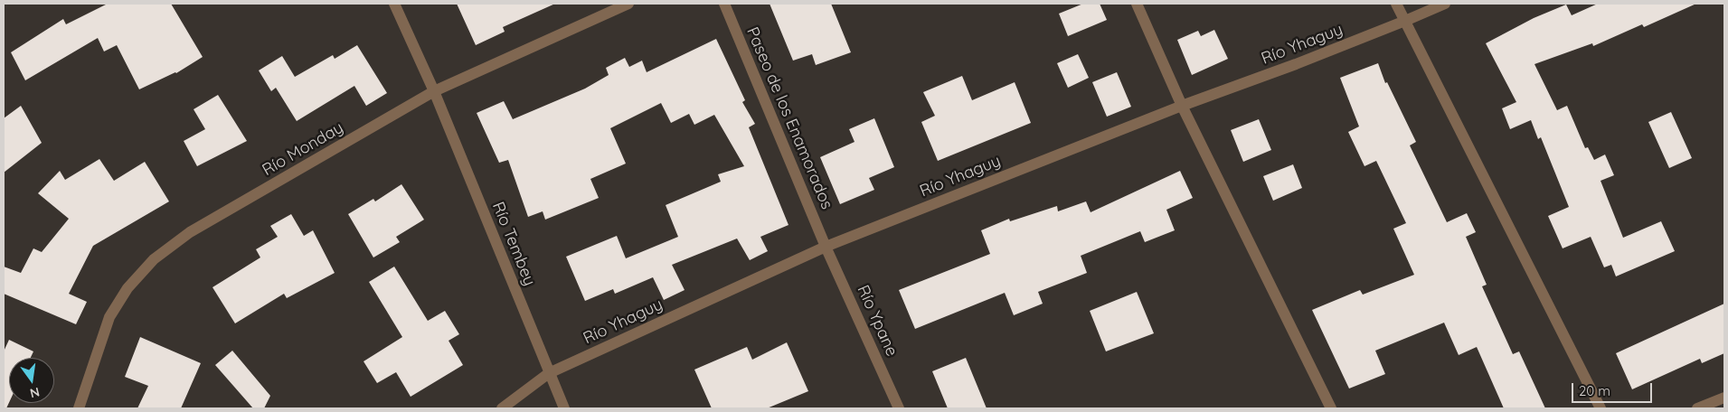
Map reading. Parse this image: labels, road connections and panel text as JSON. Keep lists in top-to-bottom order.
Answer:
{
  "streets": {
    "street": [
      "Río Yhaguy",
      "Paseo de los Enamorados",
      "Río Monday",
      "Río Tembey",
      "Río Ypane"
    ]
  },
  "crossings": [
    ["Río Yhaguy", "Paseo de los Enamorados"],
    ["Río Yhaguy", "Río Tembey"],
    ["Río Yhaguy", "Río Ypane"],
    ["Paseo de los Enamorados", "Río Ypane"],
    ["Río Monday", "Río Tembey"]
  ],
  "scale_bar": "20 m",
  "north": "bottom"
}
